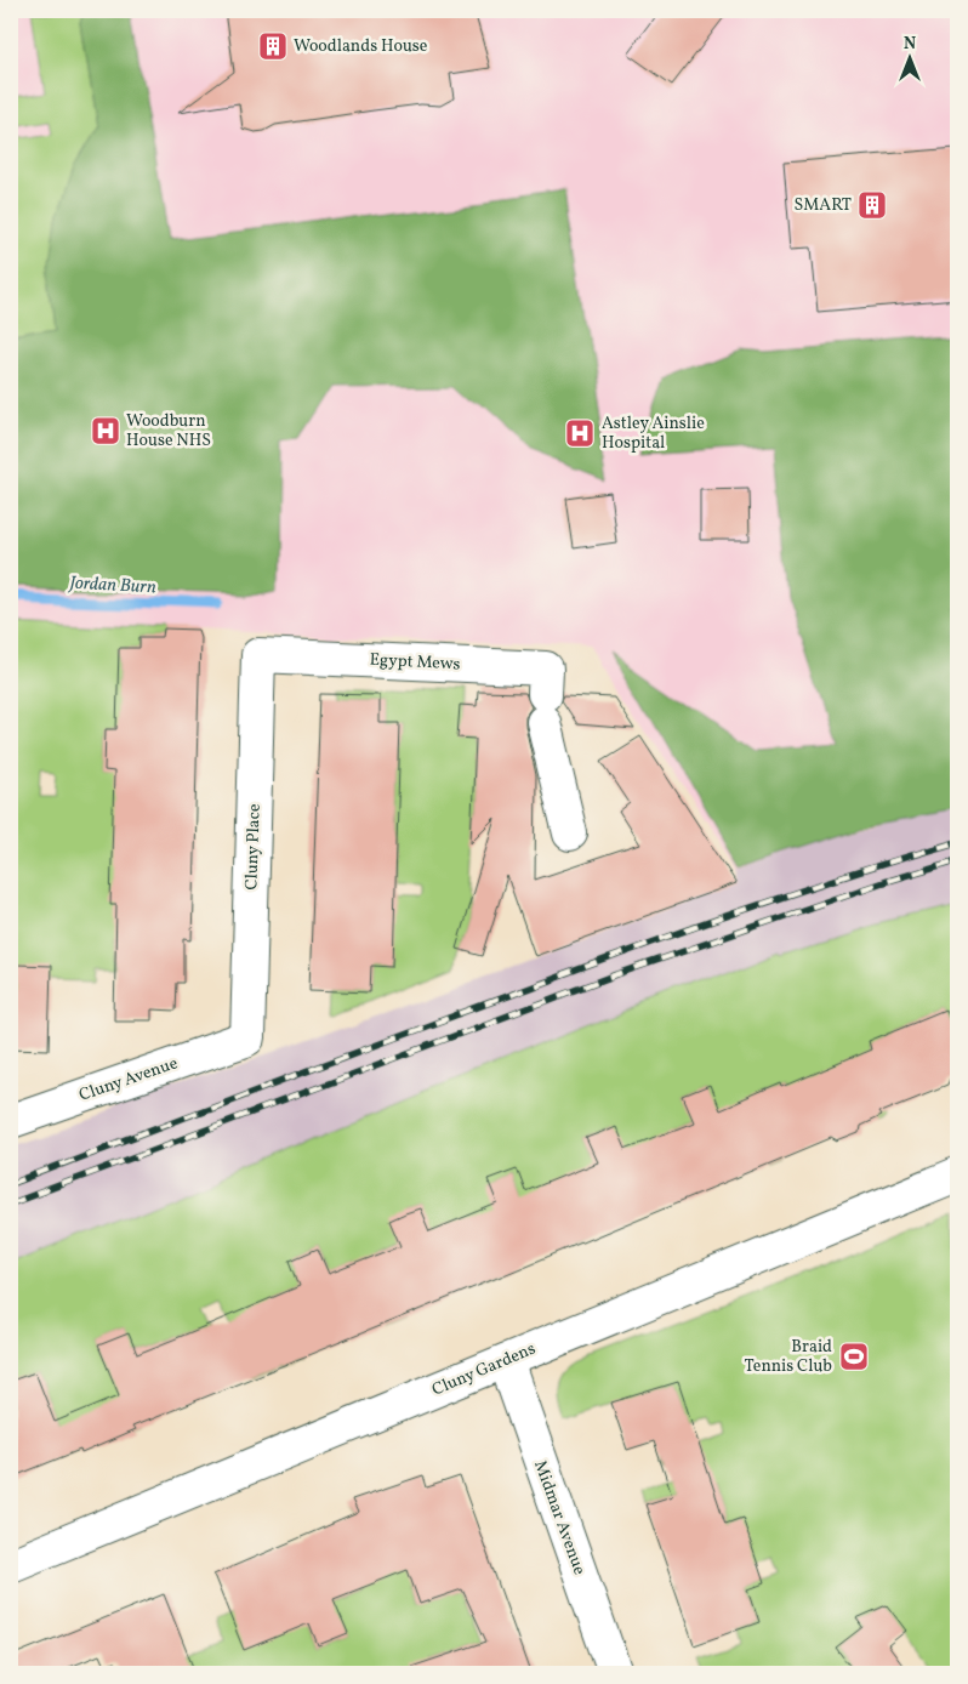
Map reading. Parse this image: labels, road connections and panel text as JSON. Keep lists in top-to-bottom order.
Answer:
{
  "streets": {
    "street": [
      "Egypt Mews",
      "Cluny Place",
      "Cluny Avenue",
      "Cluny Gardens",
      "Midmar Avenue"
    ]
  },
  "crossings": [
    ["Egypt Mews", "Cluny Place"],
    ["Cluny Place", "Cluny Avenue"],
    ["Cluny Gardens", "Midmar Avenue"]
  ],
  "water": ["Jordan Burn"],
  "places": {
    "building": ["Woodlands House", "SMART"],
    "hospital": ["Woodburn House NHS", "Astley Ainslie Hospital"],
    "sports": ["Braid Tennis Club"]
  },
  "north": "top"
}
